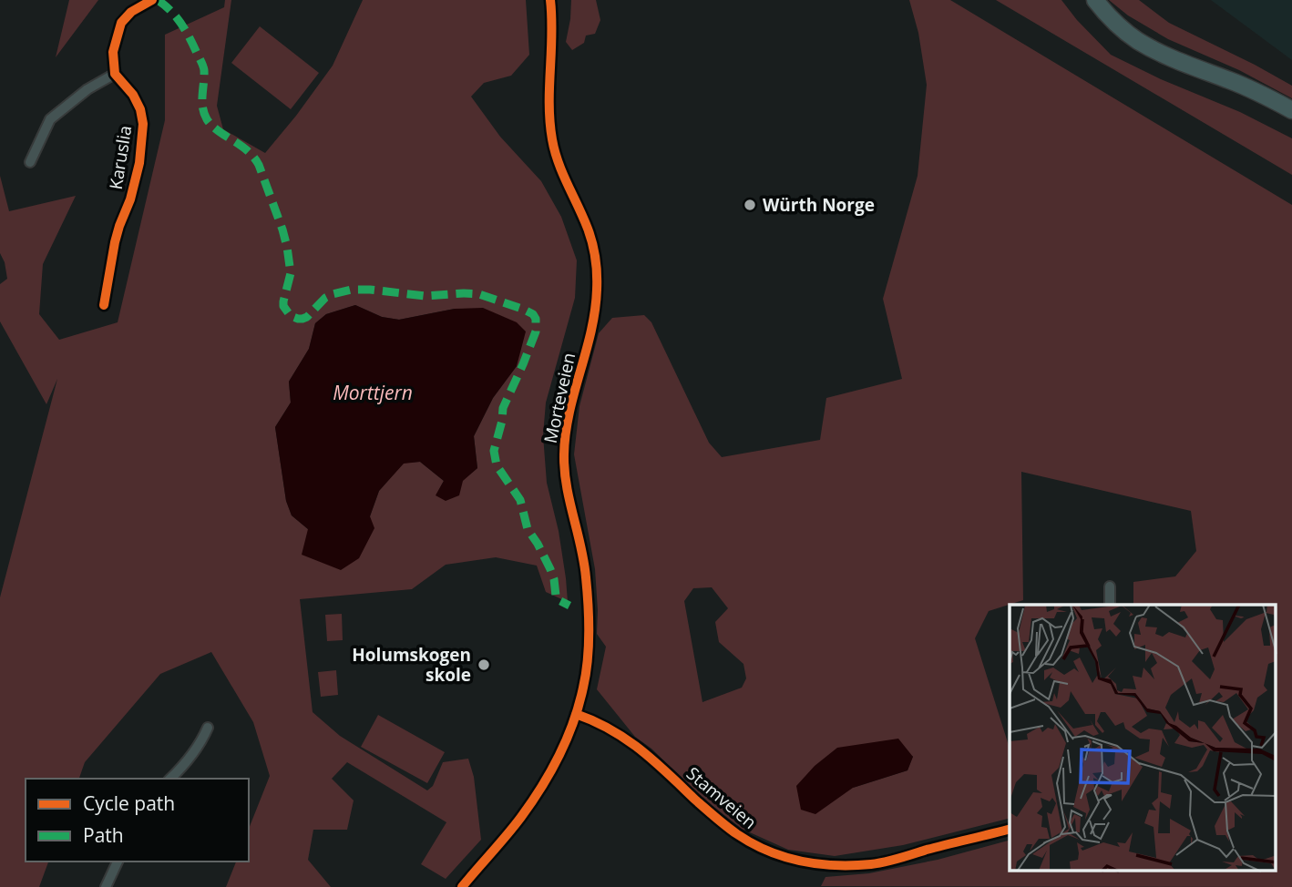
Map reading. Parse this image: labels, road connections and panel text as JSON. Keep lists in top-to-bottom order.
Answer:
{
  "streets": {
    "street": ["Karuslia", "Morteveien", "Stamveien"]
  },
  "crossings": [
    ["Morteveien", "Stamveien"]
  ],
  "water": ["Morttjern"],
  "places": ["Würth Norge", "Holumskogen skole"],
  "legend": ["Cycle path", "Path"]
}
